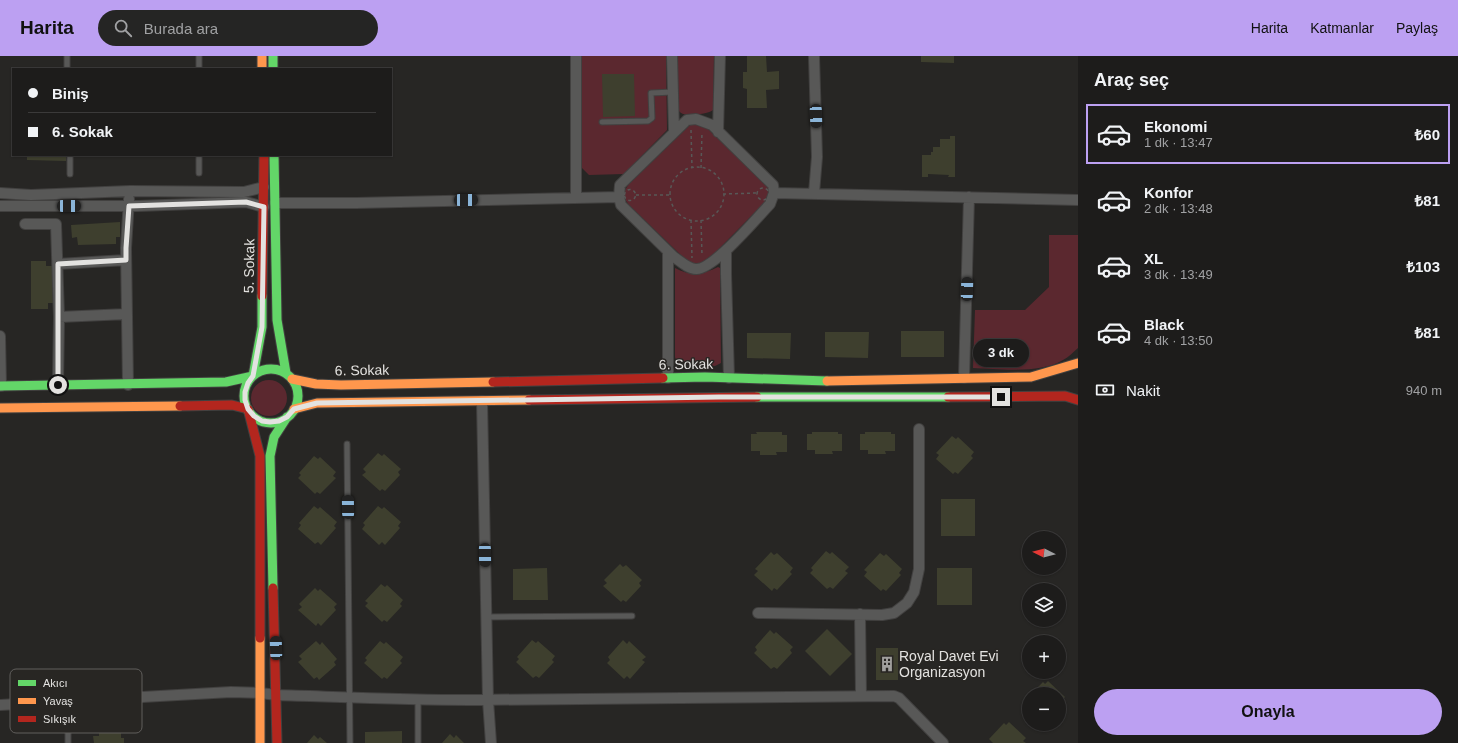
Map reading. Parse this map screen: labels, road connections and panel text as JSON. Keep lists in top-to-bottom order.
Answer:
{
  "streets": {
    "street": ["5. Sokak", "6. Sokak"]
  },
  "crossings": [
    ["5. Sokak", "6. Sokak"]
  ],
  "places": {
    "building": ["Royal Davet Evi Organizasyon"]
  },
  "legend": ["Akıcı", "Yavaş", "Sıkışık"],
  "north": "left",
  "page": {
    "header": "Harita",
    "search": "Burada ara",
    "nav": ["Harita", "Katmanlar", "Paylaş"],
    "heading": "Araç seç",
    "banner": ["Biniş", "6. Sokak"],
    "list": [
      {
        "name": "Ekonomi",
        "note": "1 dk · 13:47",
        "value": "₺60"
      },
      {
        "name": "Konfor",
        "note": "2 dk · 13:48",
        "value": "₺81"
      },
      {
        "name": "XL",
        "note": "3 dk · 13:49",
        "value": "₺103"
      },
      {
        "name": "Black",
        "note": "4 dk · 13:50",
        "value": "₺81"
      }
    ],
    "bubble": "3 dk",
    "pay": ["Nakit", "940 m"],
    "map_buttons": ["+", "−"],
    "buttons": "Onayla"
  }
}
